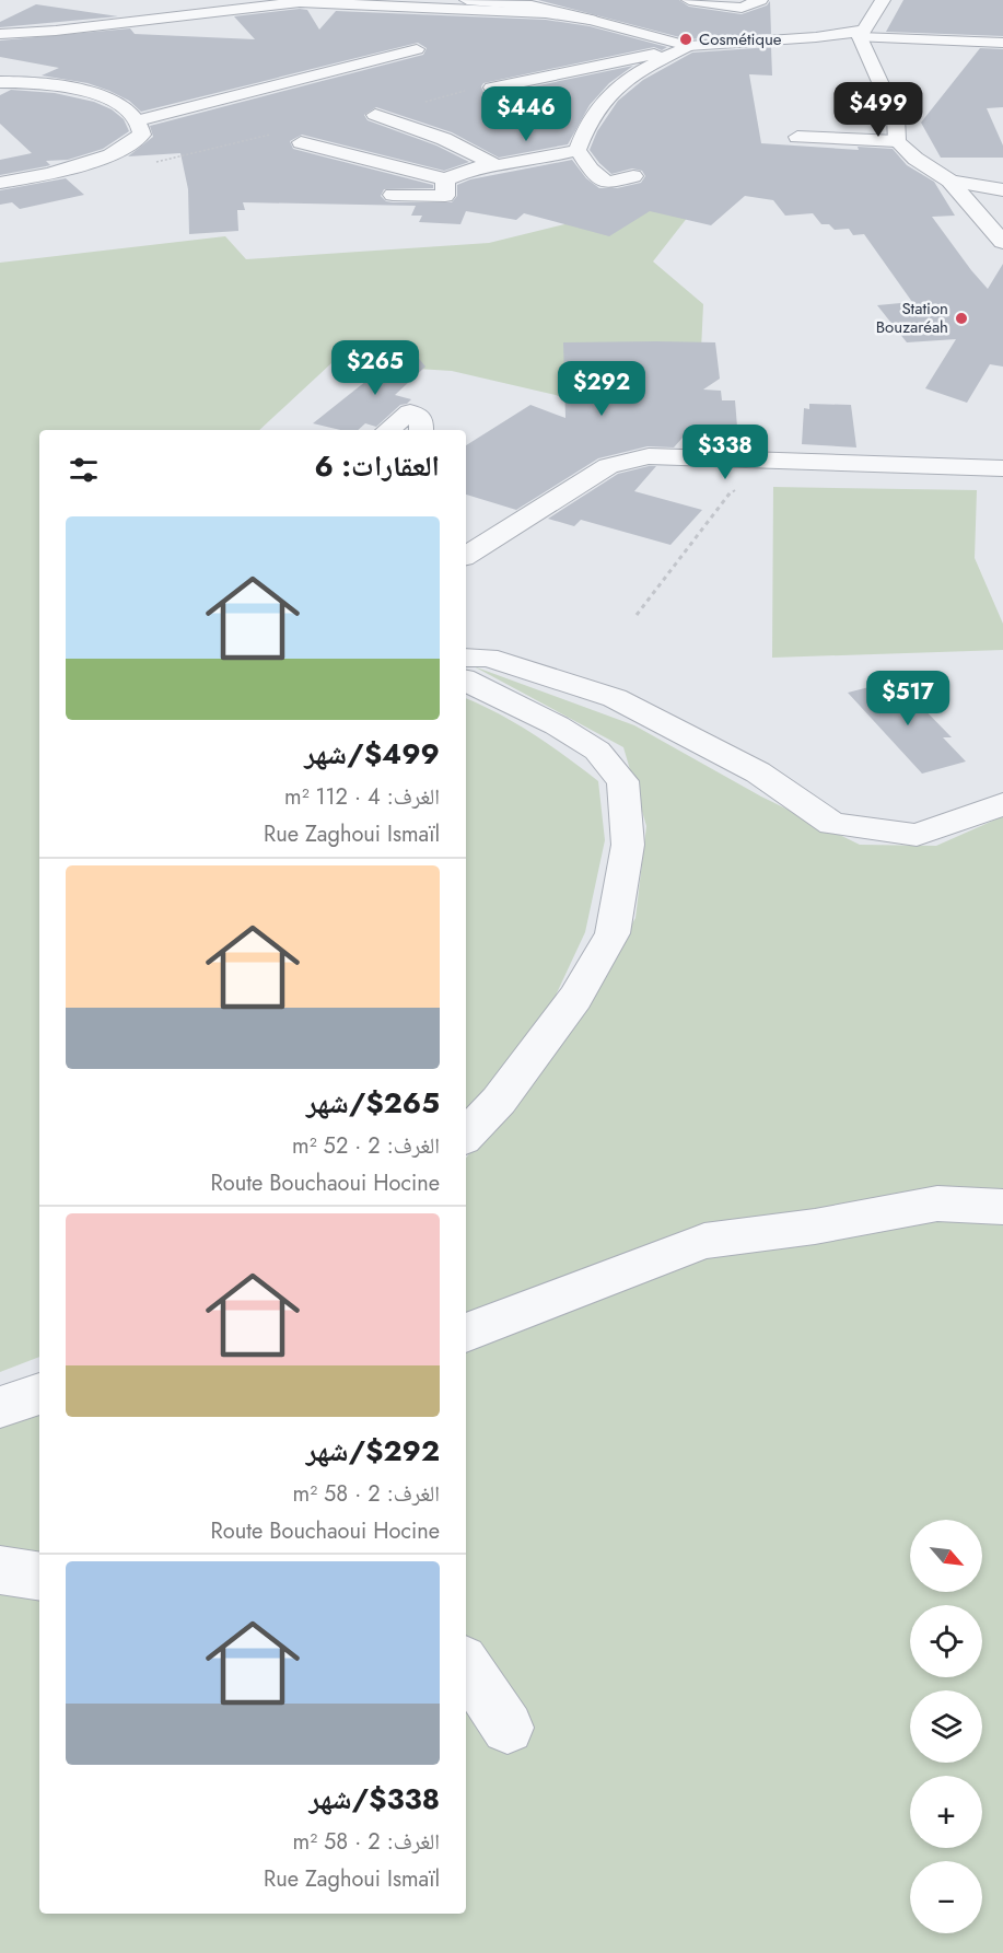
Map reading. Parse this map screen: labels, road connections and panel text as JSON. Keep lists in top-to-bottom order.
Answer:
{
  "places": ["Cosmétique", "Station Bouzaréah"],
  "north": "bottom right",
  "page": {
    "price": [
      "$499",
      "$446",
      "$265",
      "$292",
      "$338",
      "$517"
    ],
    "heading": "العقارات: 6",
    "list": [
      {
        "name": "$499/شهر",
        "note": "الغرف: 4 · 112 m² · Rue Zaghoui Ismaïl"
      },
      {
        "name": "$265/شهر",
        "note": "الغرف: 2 · 52 m² · Route Bouchaoui Hocine"
      },
      {
        "name": "$292/شهر",
        "note": "الغرف: 2 · 58 m² · Route Bouchaoui Hocine"
      },
      {
        "name": "$338/شهر",
        "note": "الغرف: 2 · 58 m² · Rue Zaghoui Ismaïl"
      }
    ],
    "map_buttons": ["+", "−"]
  }
}
